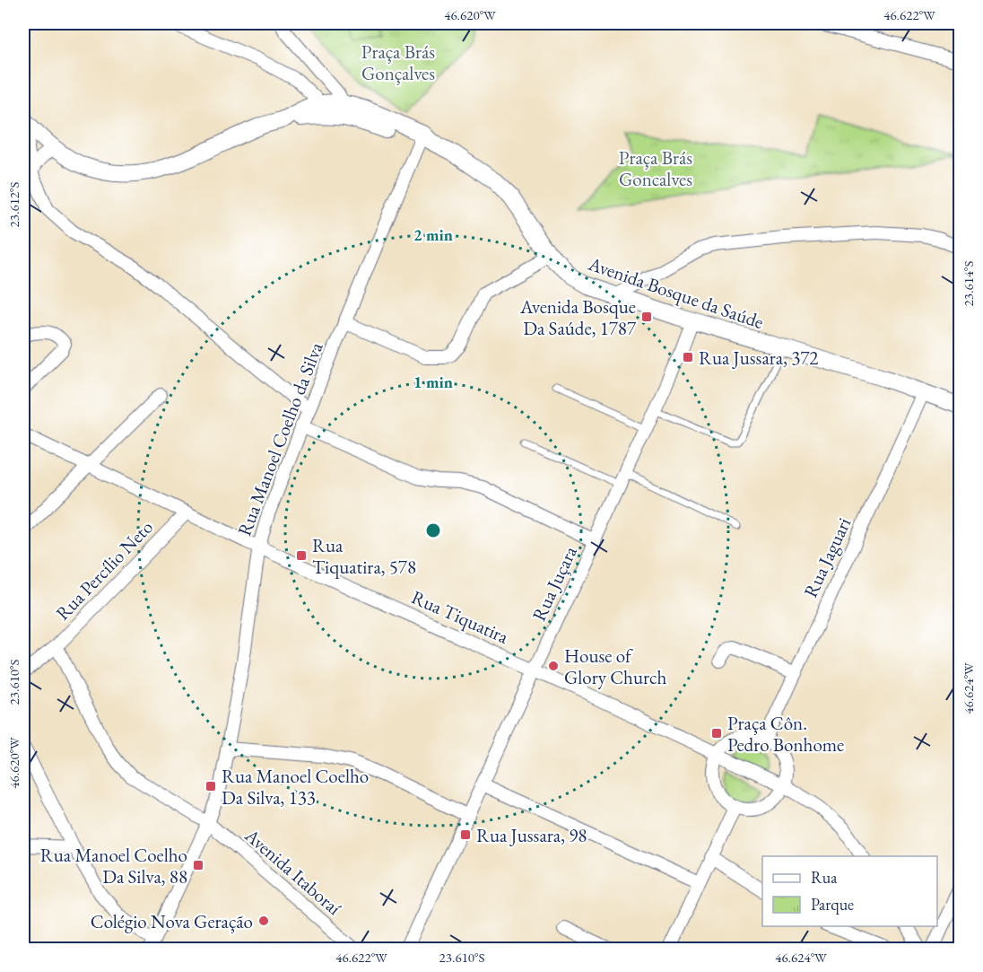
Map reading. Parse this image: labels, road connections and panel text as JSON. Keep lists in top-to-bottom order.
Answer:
{
  "streets": {
    "street": [
      "Avenida Bosque da Saúde",
      "Rua Manoel Coelho da Silva",
      "Rua Jaguari",
      "Rua Percílio Neto",
      "Rua Juçara",
      "Rua Tiquatira",
      "Avenida Itaboraí"
    ]
  },
  "crossings": [
    ["Avenida Bosque da Saúde", "Rua Manoel Coelho da Silva"],
    ["Avenida Bosque da Saúde", "Rua Jaguari"],
    ["Avenida Bosque da Saúde", "Rua Juçara"],
    ["Rua Manoel Coelho da Silva", "Rua Tiquatira"],
    ["Rua Manoel Coelho da Silva", "Avenida Itaboraí"],
    ["Rua Percílio Neto", "Rua Tiquatira"],
    ["Rua Percílio Neto", "Avenida Itaboraí"],
    ["Rua Juçara", "Rua Tiquatira"]
  ],
  "parks": ["Praça Brás Gonçalves", "Praça Brás Goncalves"],
  "places": {
    "transit": [
      "Avenida Bosque Da Saúde, 1787",
      "Rua Jussara, 372",
      "Rua Tiquatira, 578",
      "Praça Côn. Pedro Bonhome",
      "Rua Manoel Coelho Da Silva, 133",
      "Rua Jussara, 98",
      "Rua Manoel Coelho Da Silva, 88"
    ],
    "other": ["House of Glory Church", "Colégio Nova Geração"]
  },
  "legend": ["Rua", "Parque"],
  "coordinates": [
    "46.620°W",
    "46.622°W",
    "23.612°S",
    "23.614°S",
    "23.610°S",
    "46.624°W"
  ],
  "rings": ["2 min", "1 min"]
}
